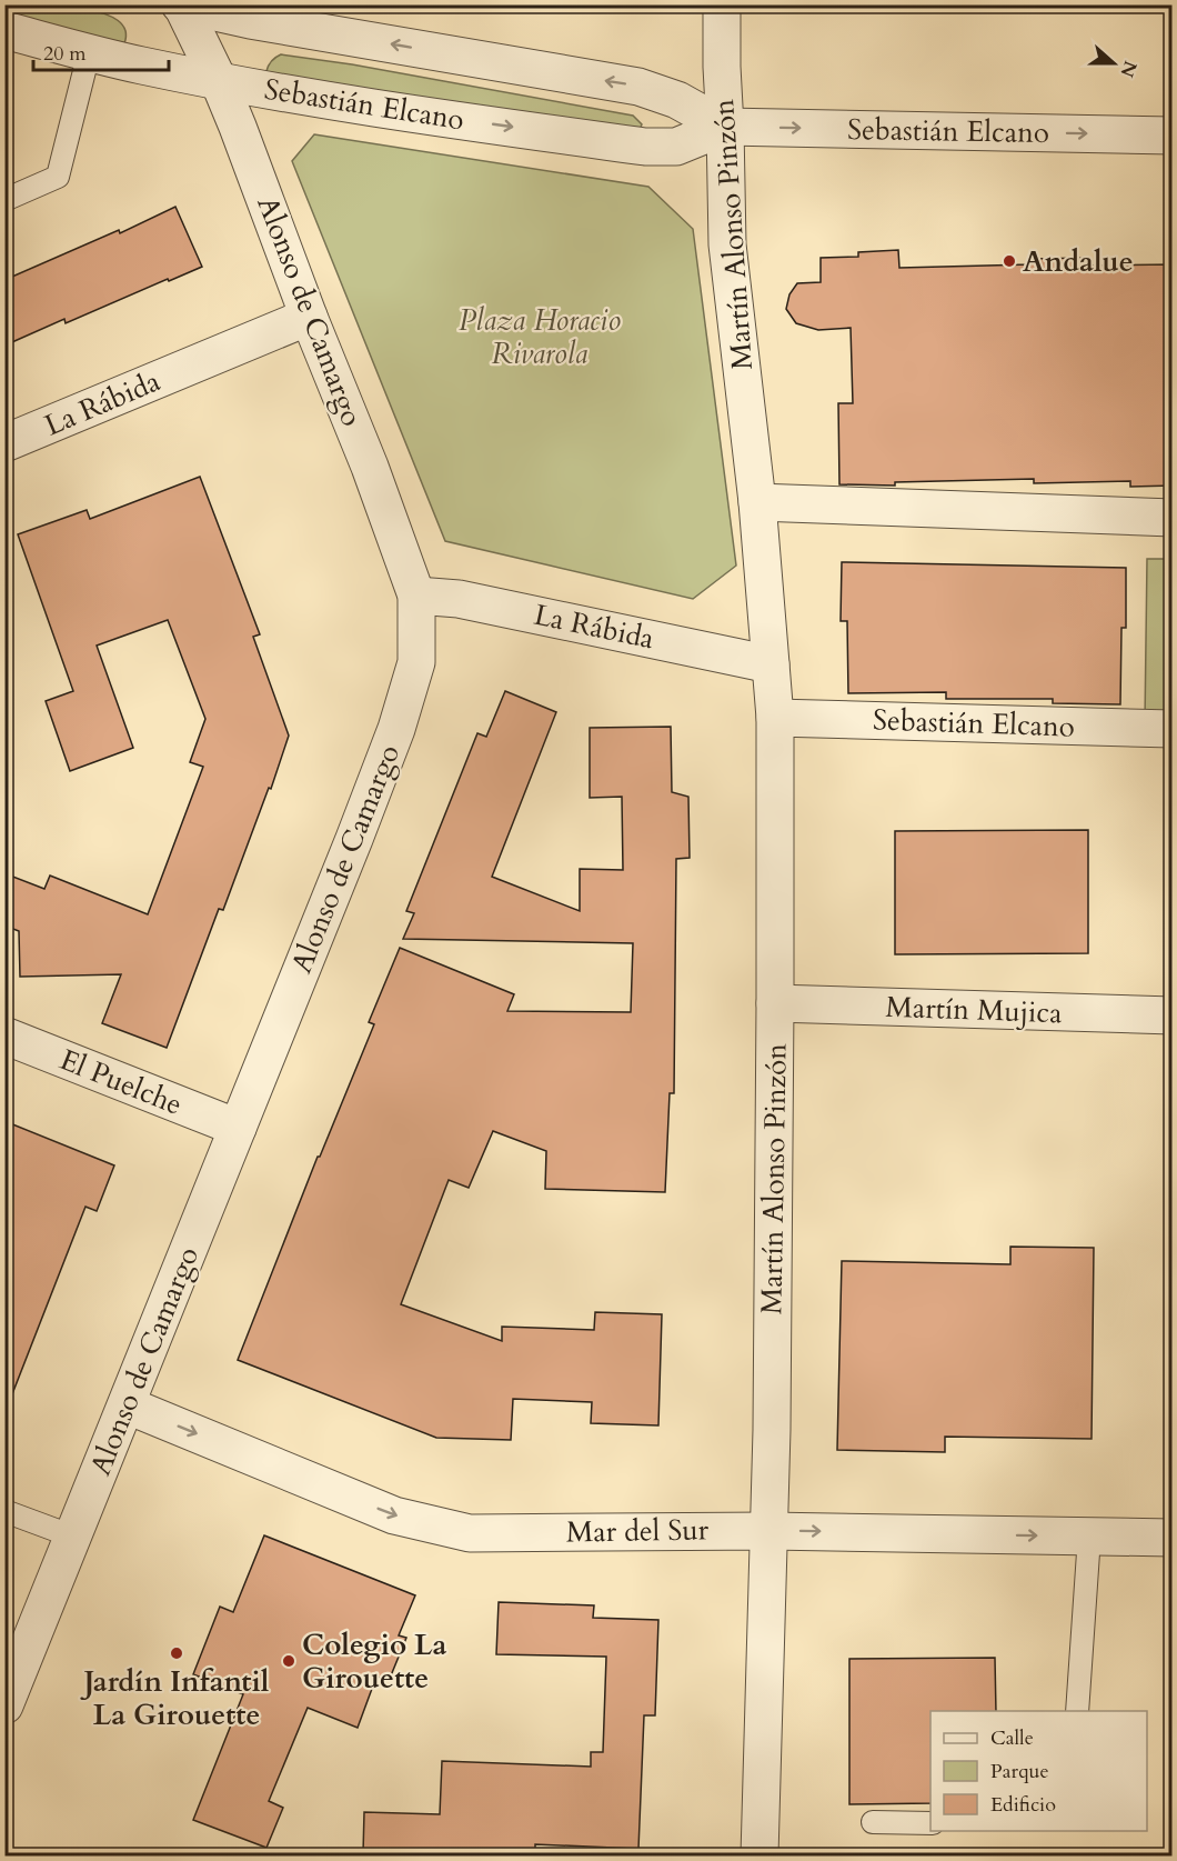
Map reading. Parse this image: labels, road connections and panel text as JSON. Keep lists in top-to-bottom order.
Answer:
{
  "streets": {
    "street": [
      "Sebastián Elcano",
      "Martín Alonso Pinzón",
      "Alonso de Camargo",
      "La Rábida",
      "Martín Mujica",
      "El Puelche",
      "Mar del Sur"
    ]
  },
  "crossings": [
    ["Sebastián Elcano", "Martín Alonso Pinzón"],
    ["Sebastián Elcano", "Alonso de Camargo"],
    ["Martín Alonso Pinzón", "La Rábida"],
    ["Martín Alonso Pinzón", "Martín Mujica"],
    ["Martín Alonso Pinzón", "Mar del Sur"],
    ["Alonso de Camargo", "La Rábida"],
    ["Alonso de Camargo", "El Puelche"],
    ["Alonso de Camargo", "Mar del Sur"]
  ],
  "one_way": ["Mar del Sur"],
  "parks": ["Plaza Horacio Rivarola"],
  "places": ["Andalue", "Jardín Infantil La Girouette", "Colegio La Girouette"],
  "legend": ["Calle", "Parque", "Edificio"],
  "scale_bar": "20 m",
  "north": "right"
}
